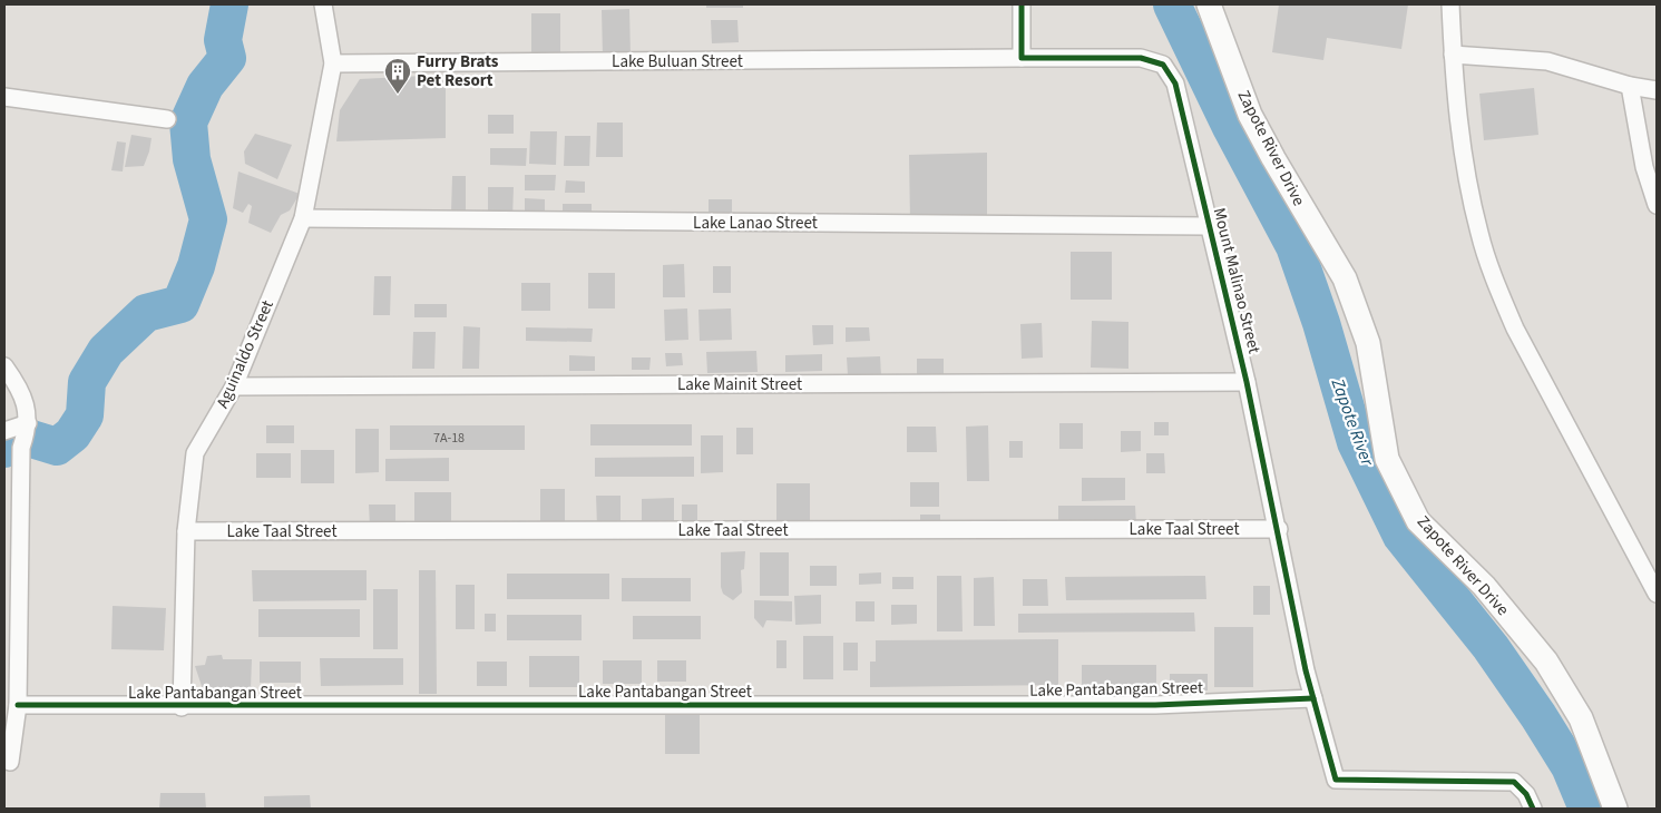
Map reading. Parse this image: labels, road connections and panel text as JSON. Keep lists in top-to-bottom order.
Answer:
{
  "streets": {
    "street": [
      "Lake Buluan Street",
      "Zapote River Drive",
      "Lake Lanao Street",
      "Mount Malinao Street",
      "Aguinaldo Street",
      "Lake Mainit Street",
      "Lake Taal Street",
      "Lake Pantabangan Street"
    ]
  },
  "crossings": [
    ["Lake Buluan Street", "Mount Malinao Street"],
    ["Lake Buluan Street", "Aguinaldo Street"],
    ["Lake Lanao Street", "Mount Malinao Street"],
    ["Lake Lanao Street", "Aguinaldo Street"],
    ["Mount Malinao Street", "Lake Mainit Street"],
    ["Mount Malinao Street", "Lake Taal Street"],
    ["Mount Malinao Street", "Lake Pantabangan Street"],
    ["Aguinaldo Street", "Lake Mainit Street"],
    ["Aguinaldo Street", "Lake Taal Street"],
    ["Aguinaldo Street", "Lake Pantabangan Street"]
  ],
  "water": ["Zapote River"],
  "places": {
    "building": ["Furry Brats Pet Resort"]
  },
  "house_numbers": ["7A-18"]
}
